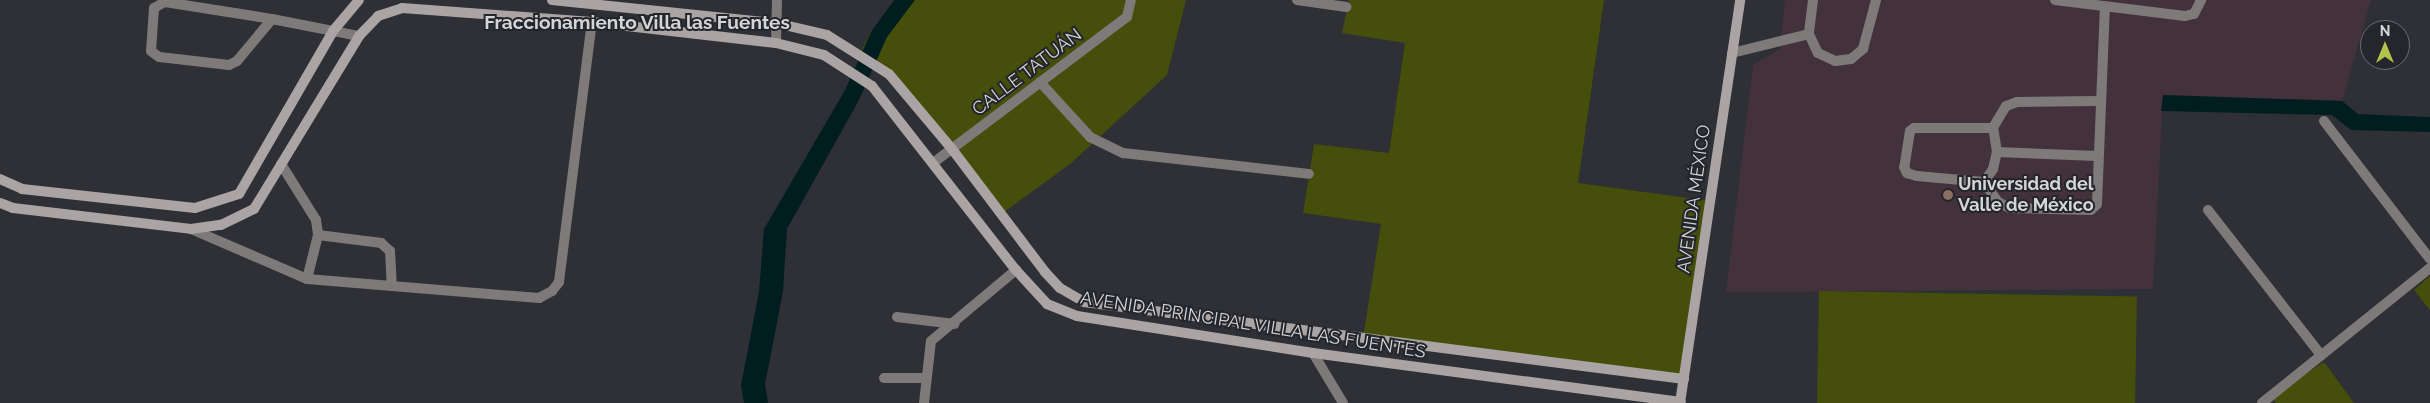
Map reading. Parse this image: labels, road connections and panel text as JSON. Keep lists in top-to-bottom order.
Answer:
{
  "streets": {
    "street": ["CALLE TATUÁN", "AVENIDA MÉXICO", "AVENIDA PRINCIPAL VILLA LAS FUENTES"]
  },
  "crossings": [
    ["CALLE TATUÁN", "AVENIDA PRINCIPAL VILLA LAS FUENTES"],
    ["AVENIDA MÉXICO", "AVENIDA PRINCIPAL VILLA LAS FUENTES"]
  ],
  "districts": ["Fraccionamiento Villa las Fuentes"],
  "places": ["Universidad del Valle de México"],
  "north": "top"
}
